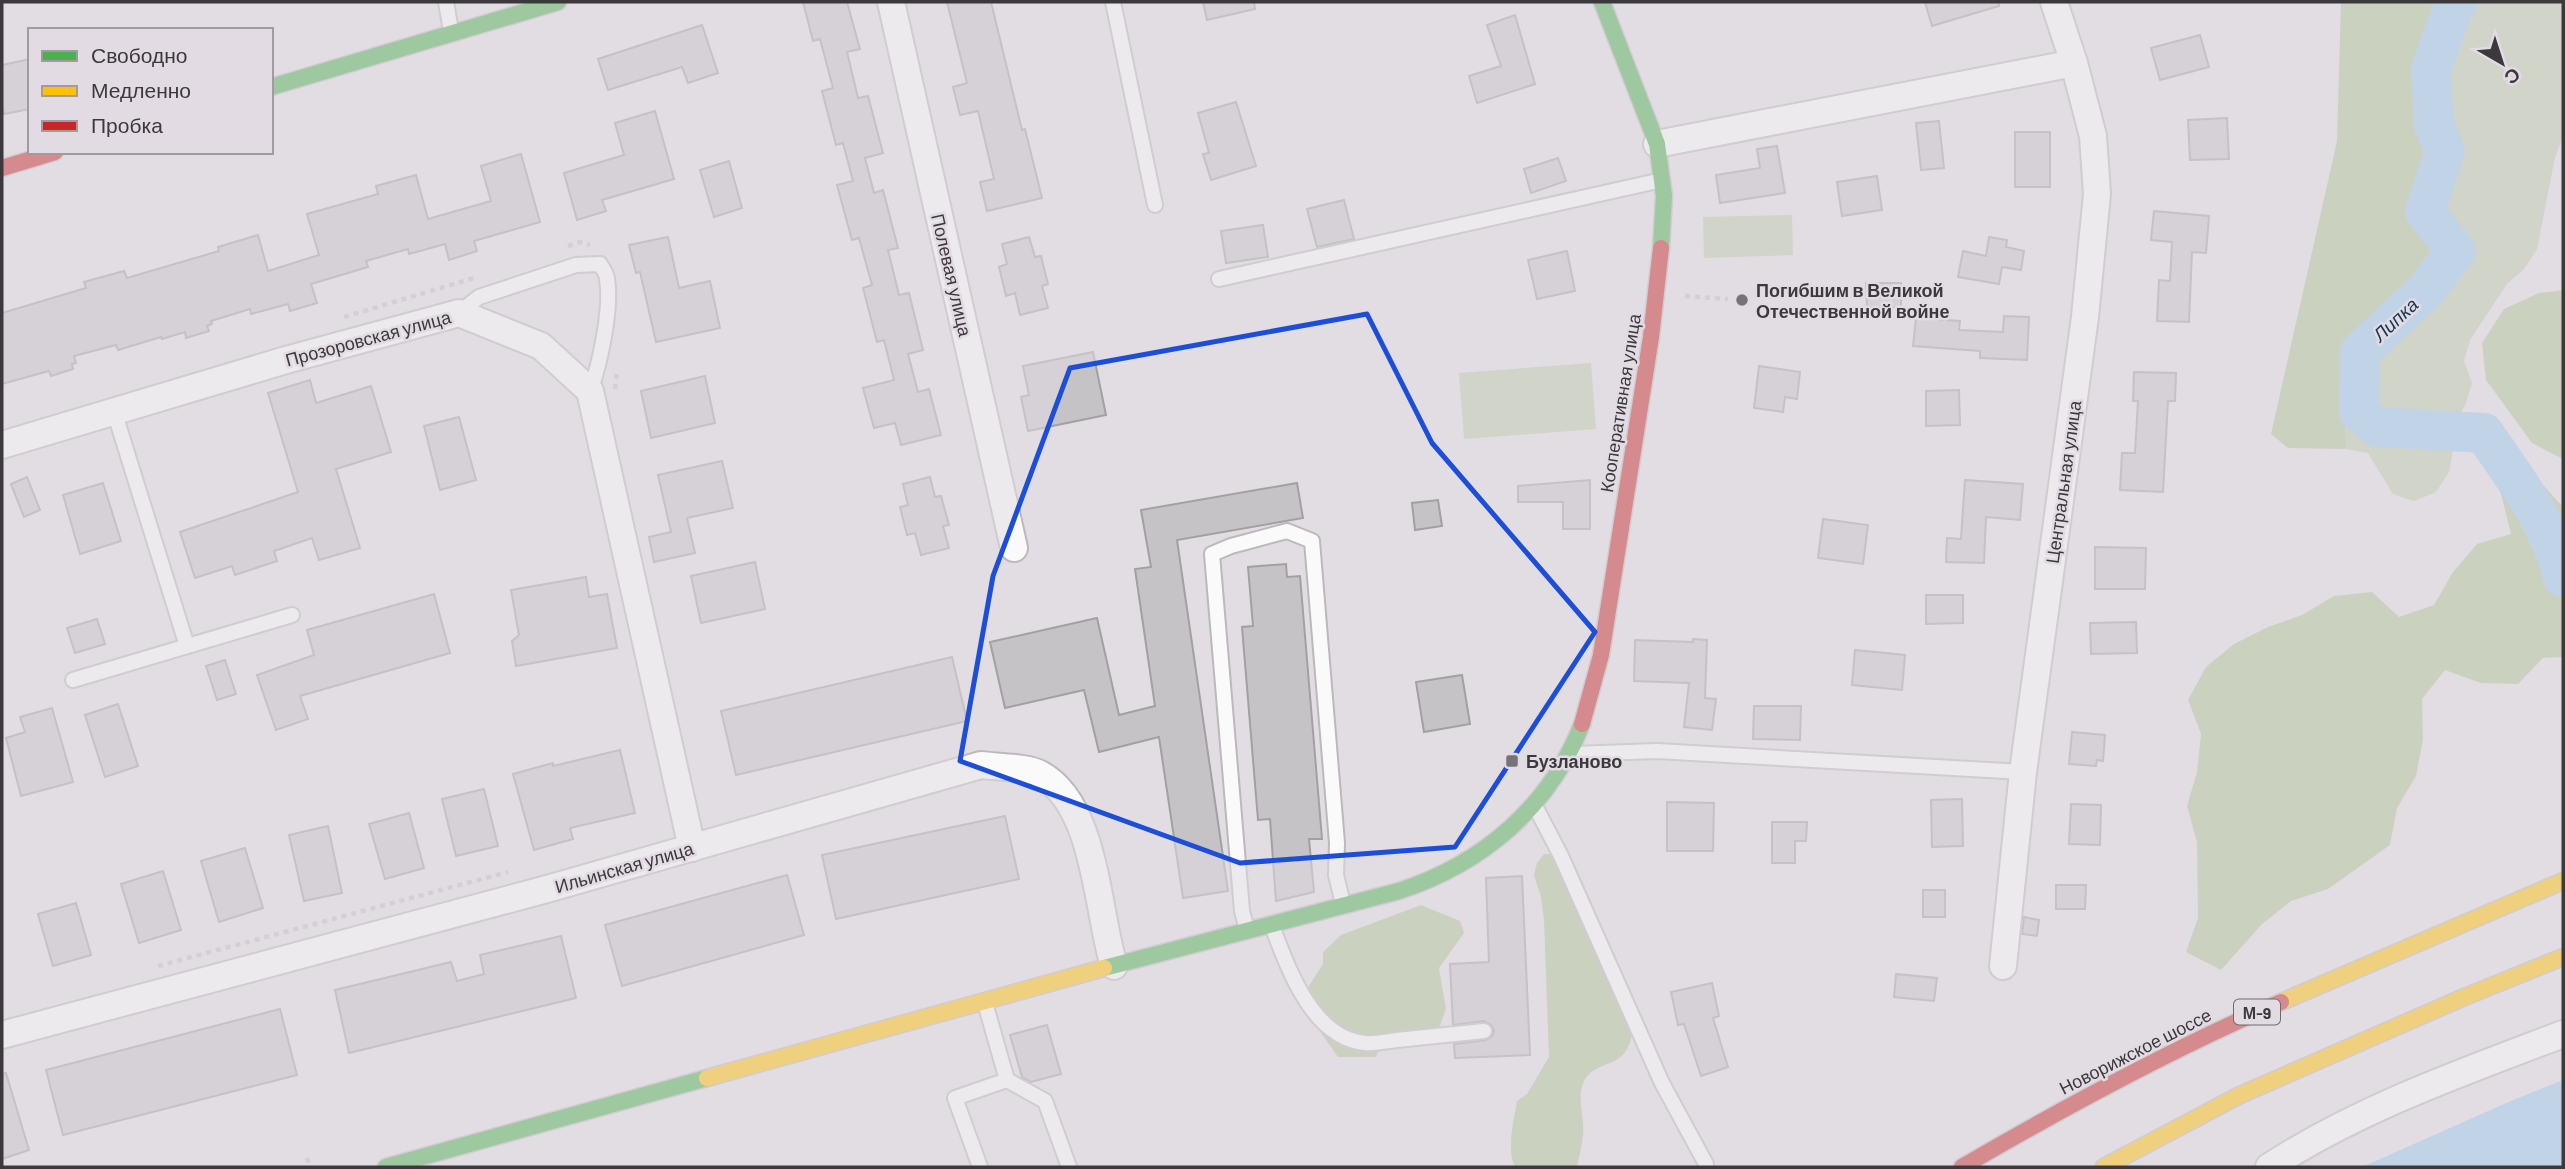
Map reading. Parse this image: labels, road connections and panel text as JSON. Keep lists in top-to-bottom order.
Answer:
{
  "streets": {
    "main road": ["Кооперативная улица", "М-9", "Новорижское шоссе"],
    "street": [
      "Полевая улица",
      "Прозоровская улица",
      "Центральная улица",
      "Ильинская улица"
    ]
  },
  "crossings": [
    ["Кооперативная улица", "Ильинская улица"]
  ],
  "water": ["Липка"],
  "places": {
    "other": ["Погибшим в Великой Отечественной войне"],
    "transit": ["Бузланово"]
  },
  "legend": ["Свободно", "Медленно", "Пробка"],
  "north": "bottom right"
}
